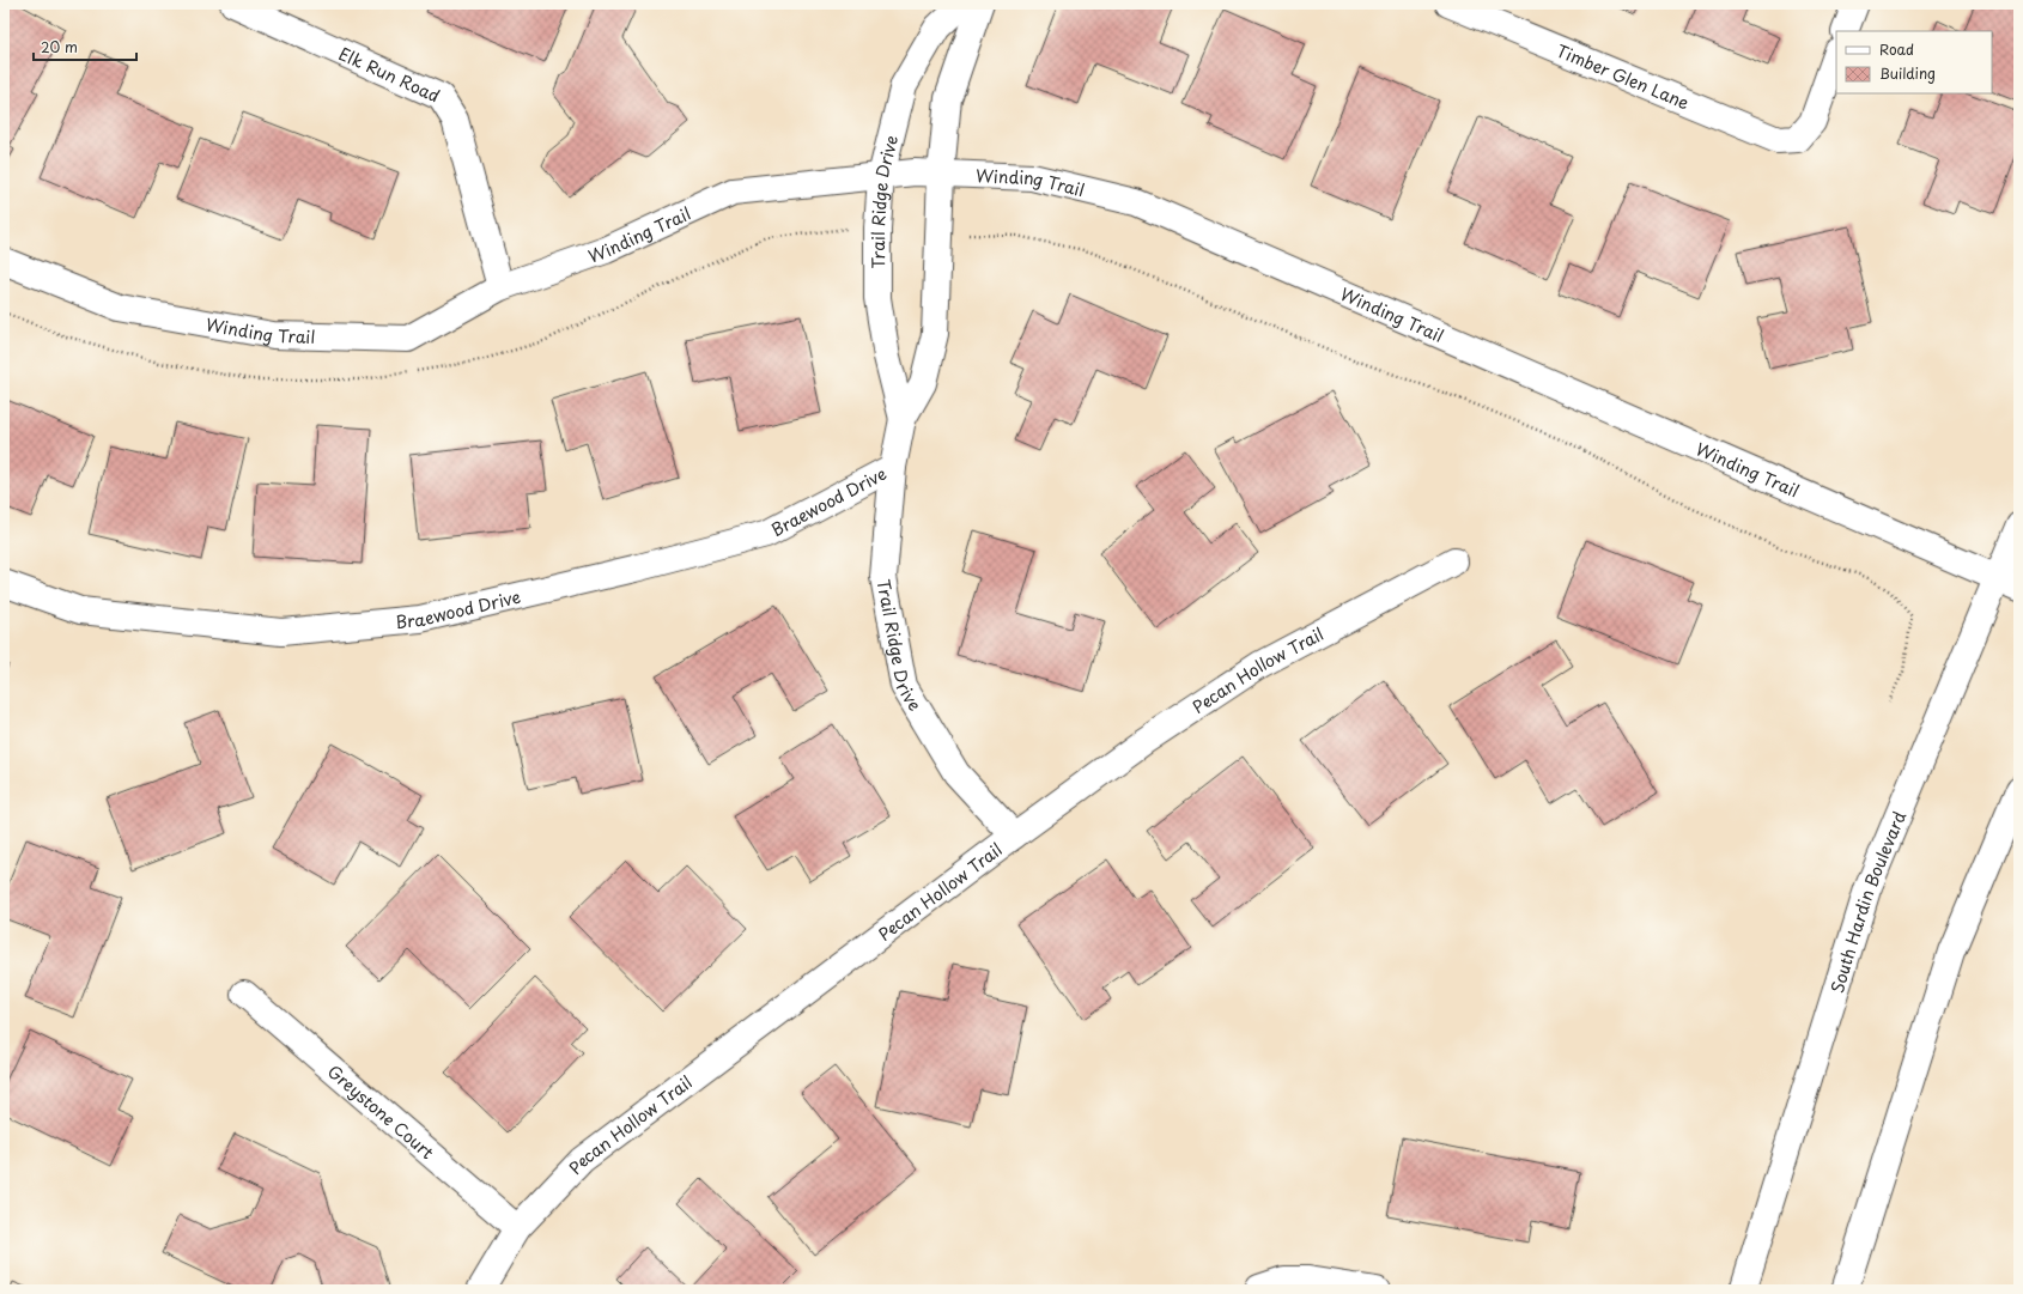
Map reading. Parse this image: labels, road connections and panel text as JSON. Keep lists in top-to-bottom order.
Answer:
{
  "streets": {
    "street": [
      "Elk Run Road",
      "Timber Glen Lane",
      "Winding Trail",
      "Trail Ridge Drive",
      "Braewood Drive",
      "Pecan Hollow Trail",
      "South Hardin Boulevard",
      "Greystone Court"
    ]
  },
  "crossings": [
    ["Elk Run Road", "Winding Trail"],
    ["Winding Trail", "Trail Ridge Drive"],
    ["Winding Trail", "South Hardin Boulevard"],
    ["Trail Ridge Drive", "Braewood Drive"],
    ["Trail Ridge Drive", "Pecan Hollow Trail"],
    ["Pecan Hollow Trail", "Greystone Court"]
  ],
  "legend": ["Road", "Building"],
  "scale_bar": "20 m"
}
